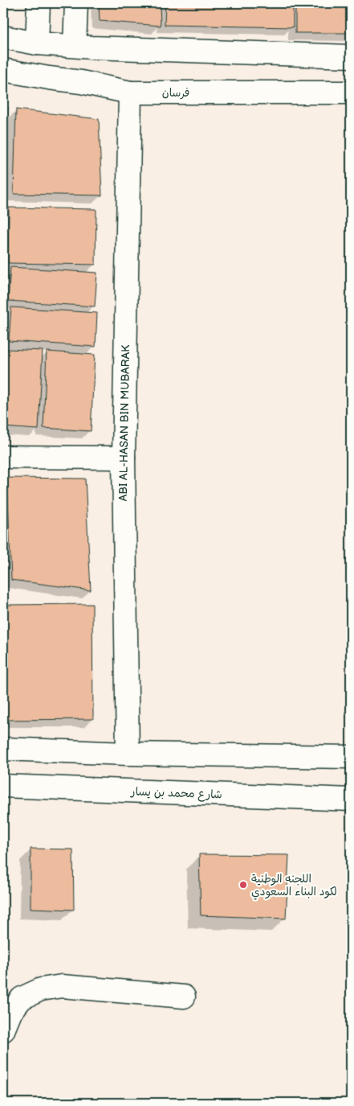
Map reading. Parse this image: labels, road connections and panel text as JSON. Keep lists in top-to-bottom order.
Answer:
{
  "streets": {
    "street": ["فرسان", "ABI AL-HASAN BIN MUBARAK", "شارع محمد بن يسار"]
  },
  "crossings": [
    ["فرسان", "ABI AL-HASAN BIN MUBARAK"]
  ],
  "places": ["اللجنه الوطنية لكود البناء السعودي"]
}
